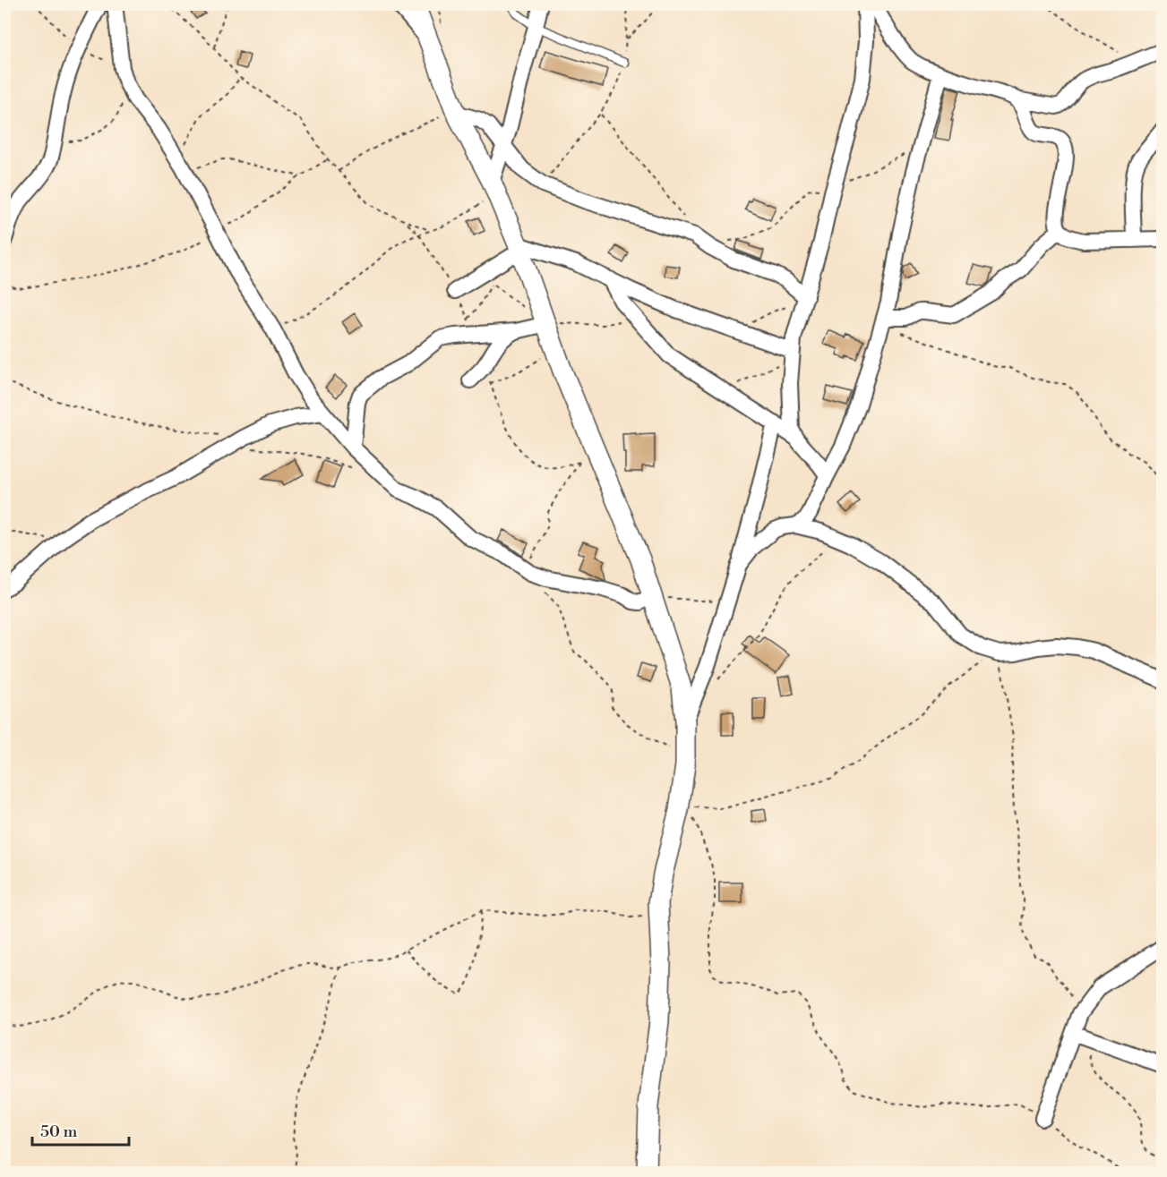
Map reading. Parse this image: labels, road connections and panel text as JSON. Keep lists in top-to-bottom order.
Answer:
{
  "scale_bar": "50 m"
}
